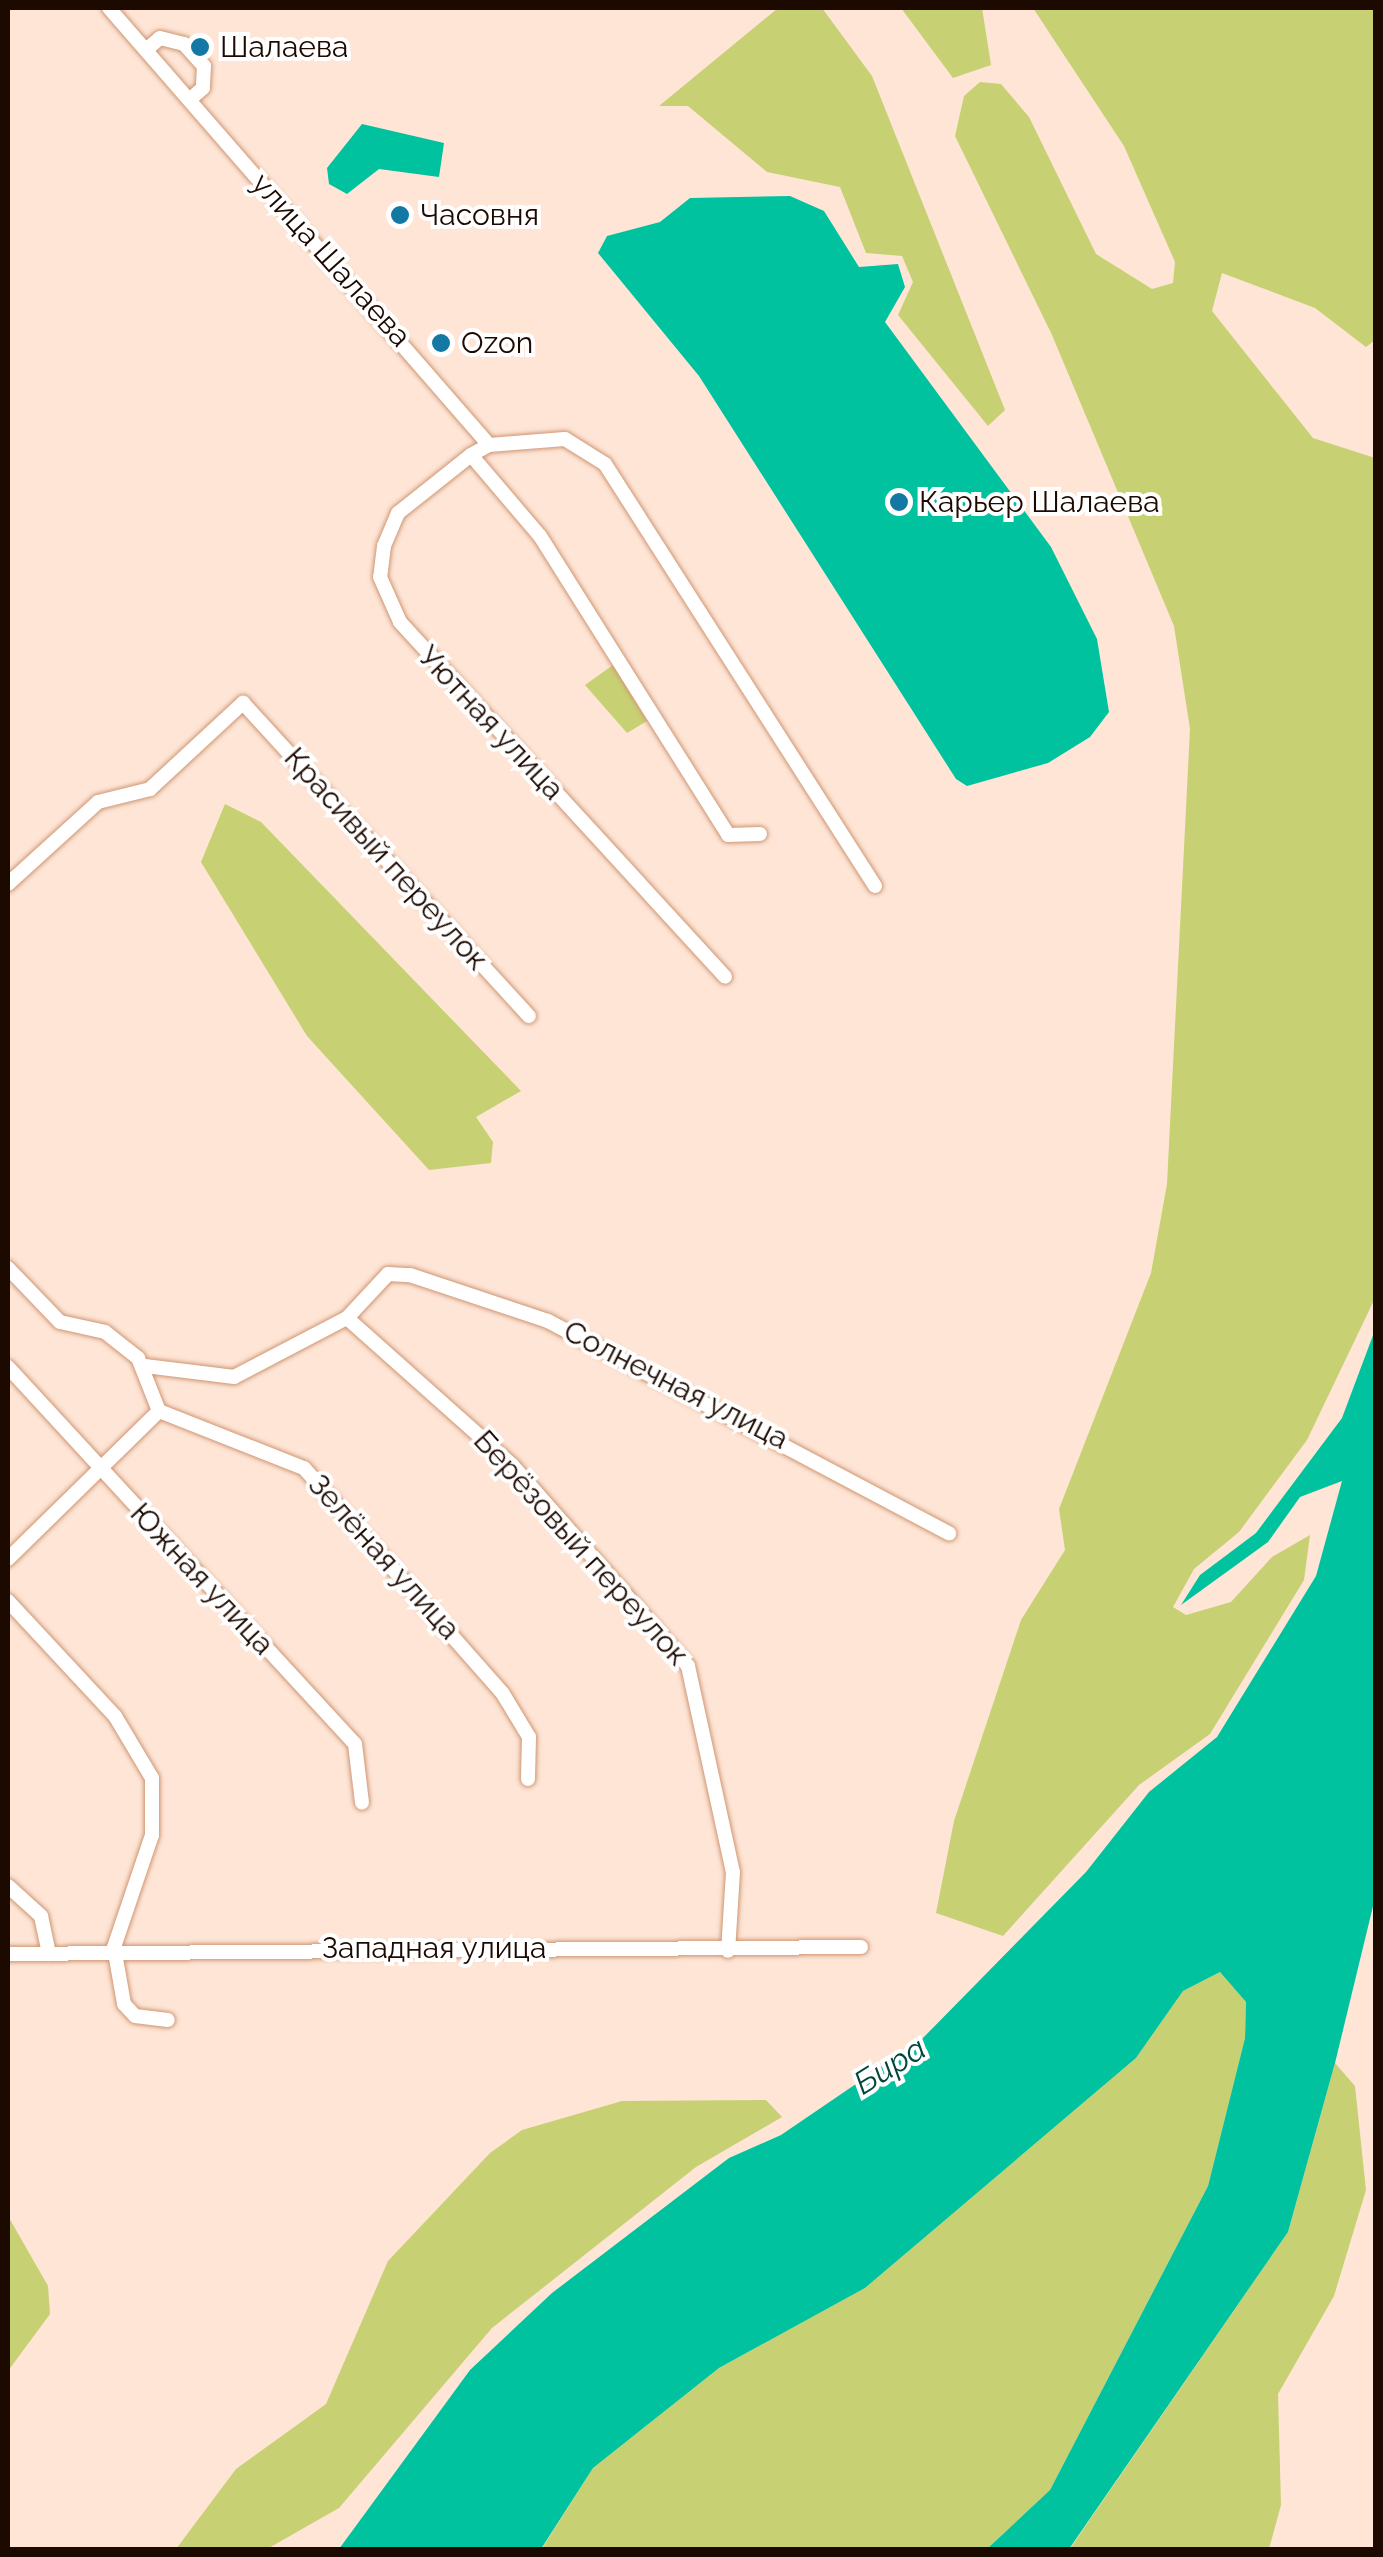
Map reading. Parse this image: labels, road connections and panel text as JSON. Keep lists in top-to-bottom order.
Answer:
{
  "streets": {
    "street": [
      "улица Шалаева",
      "Уютная улица",
      "Красивый переулок",
      "Солнечная улица",
      "Берёзовый переулок",
      "Зелёная улица",
      "Южная улица",
      "Западная улица"
    ]
  },
  "crossings": [
    ["Солнечная улица", "Берёзовый переулок"],
    ["Берёзовый переулок", "Западная улица"]
  ],
  "water": ["Бира"],
  "places": [
    "Шалаева",
    "Часовня",
    "Ozon",
    "Карьер Шалаева"
  ]
}
